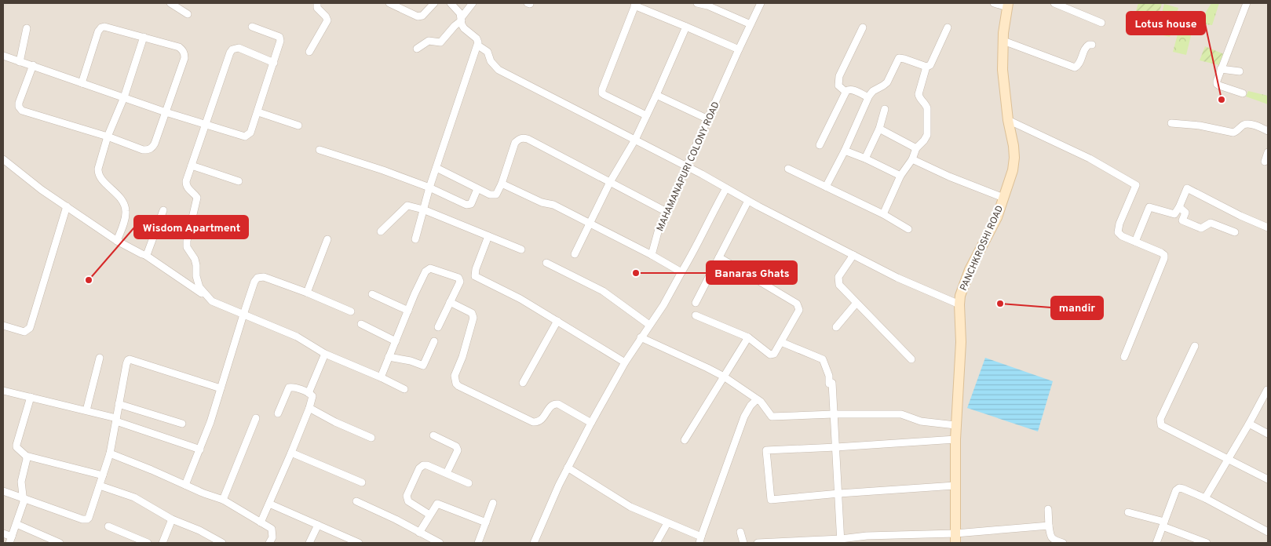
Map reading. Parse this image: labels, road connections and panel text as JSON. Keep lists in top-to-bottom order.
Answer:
{
  "streets": {
    "street": ["MAHAMANAPURI COLONY ROAD", "PANCHKROSHI ROAD"]
  },
  "places": [
    "Lotus house",
    "Banaras Ghats",
    "Wisdom Apartment",
    "mandir"
  ]
}
